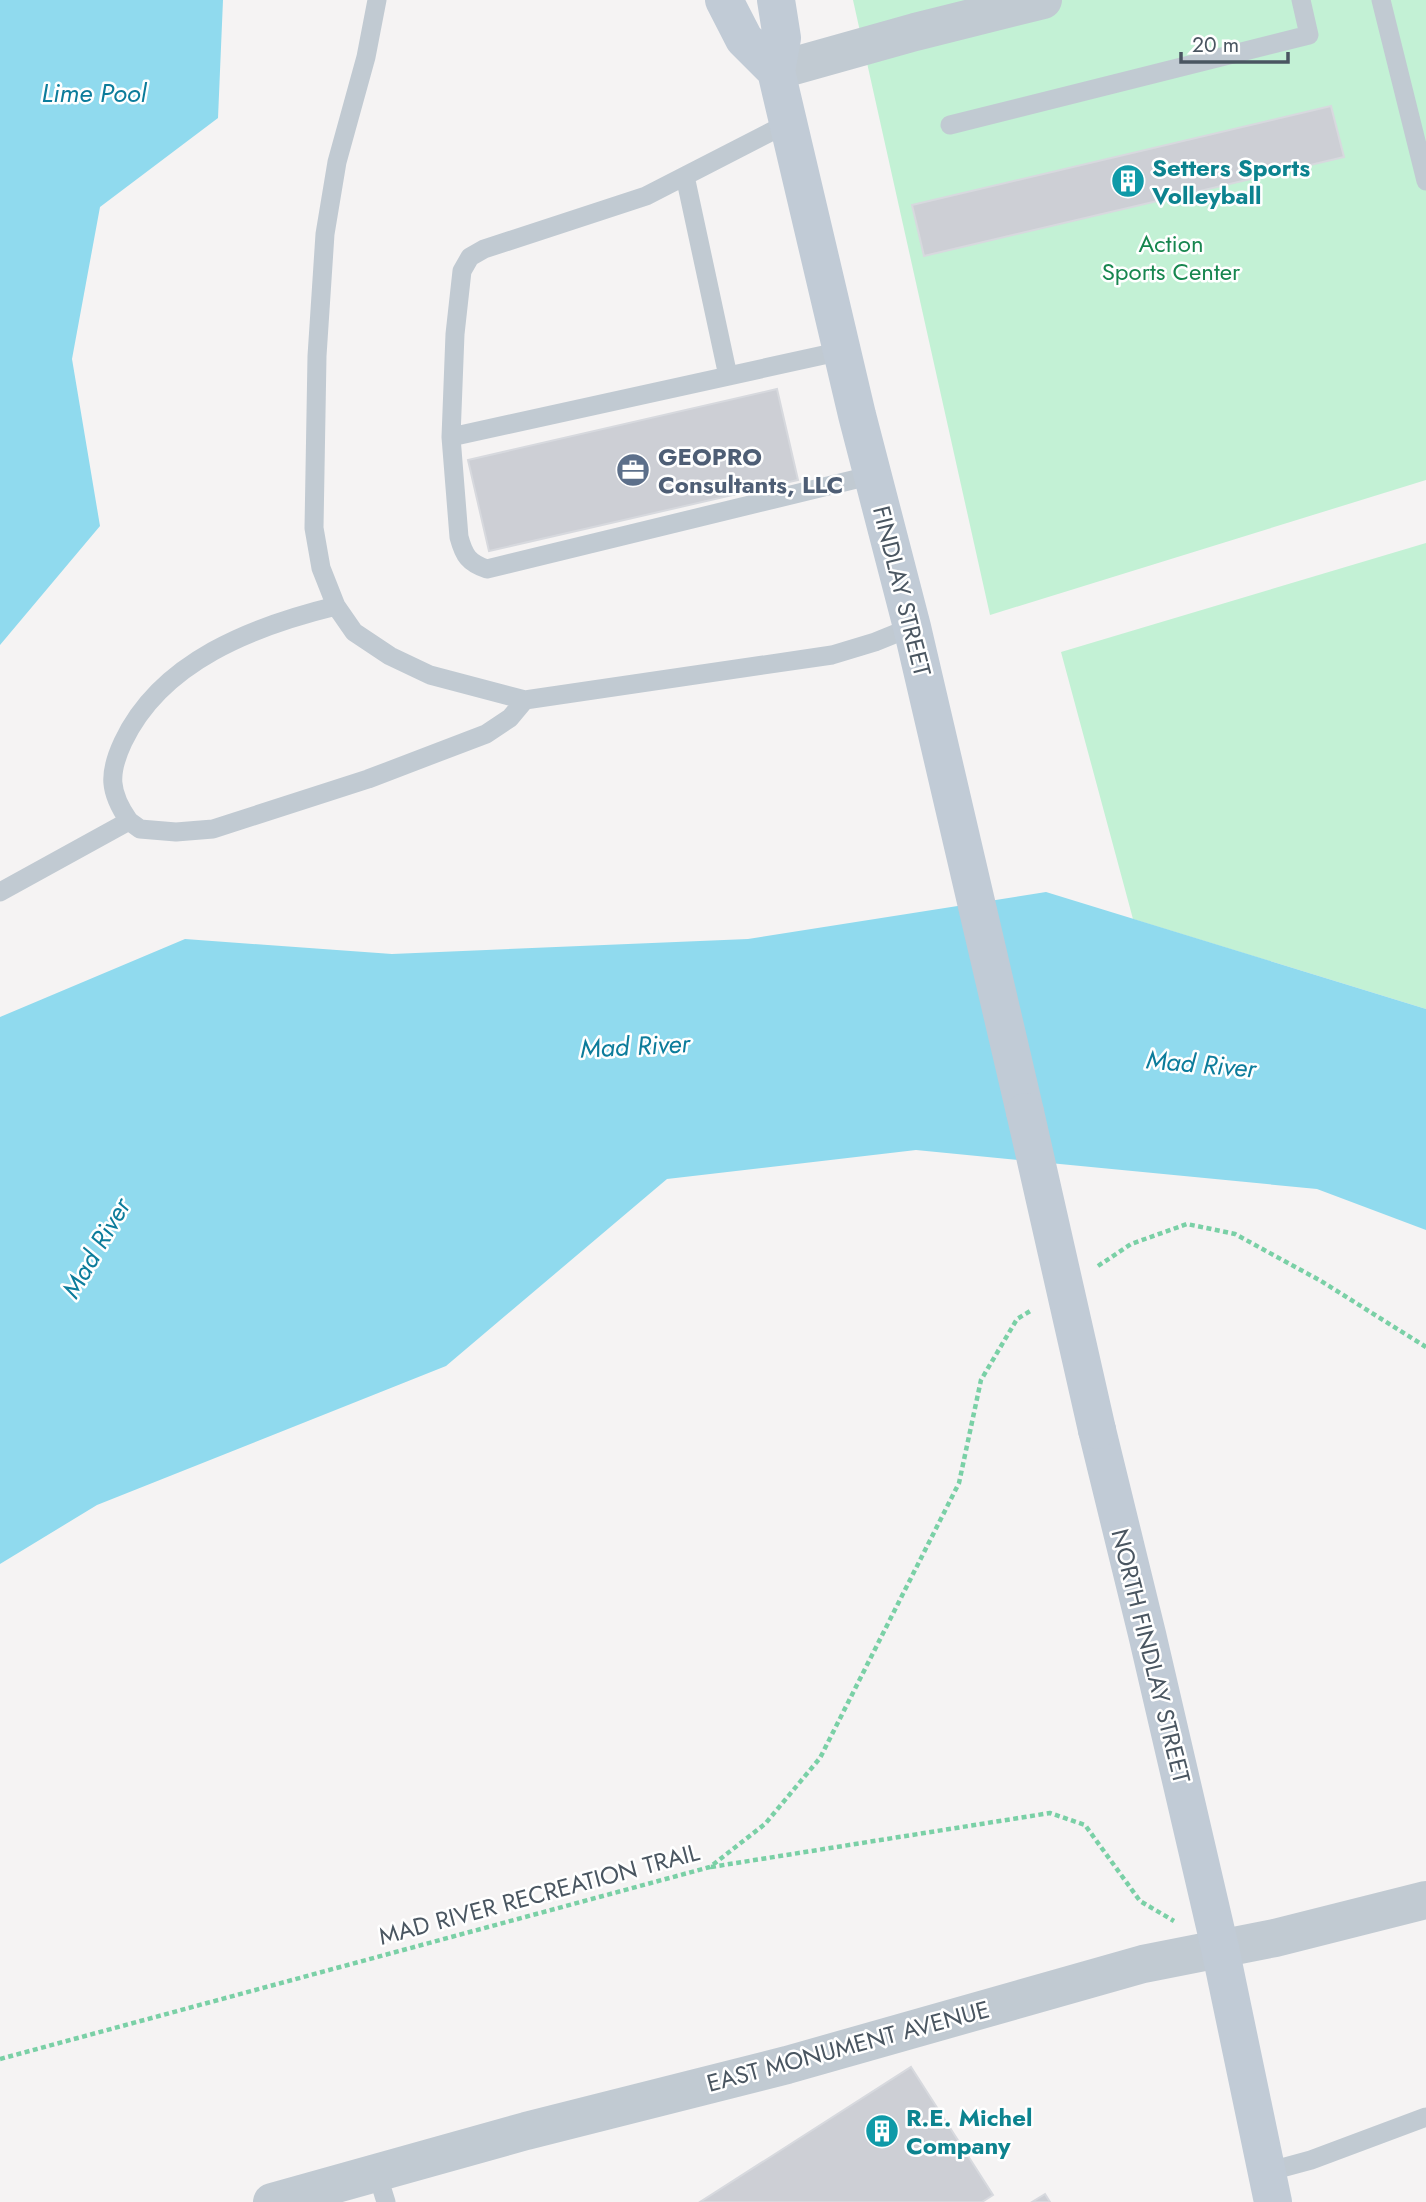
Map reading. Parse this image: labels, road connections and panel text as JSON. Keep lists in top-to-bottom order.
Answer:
{
  "streets": {
    "main road": ["FINDLAY STREET", "NORTH FINDLAY STREET"],
    "street": ["EAST MONUMENT AVENUE"],
    "path": ["MAD RIVER RECREATION TRAIL"]
  },
  "crossings": [
    ["FINDLAY STREET", "NORTH FINDLAY STREET"],
    ["NORTH FINDLAY STREET", "EAST MONUMENT AVENUE"]
  ],
  "water": ["Lime Pool", "Mad River"],
  "parks": ["Action Sports Center"],
  "places": {
    "building": ["Setters Sports Volleyball", "R.E. Michel Company"],
    "office": ["GEOPRO Consultants, LLC"]
  },
  "scale_bar": "20 m"
}
